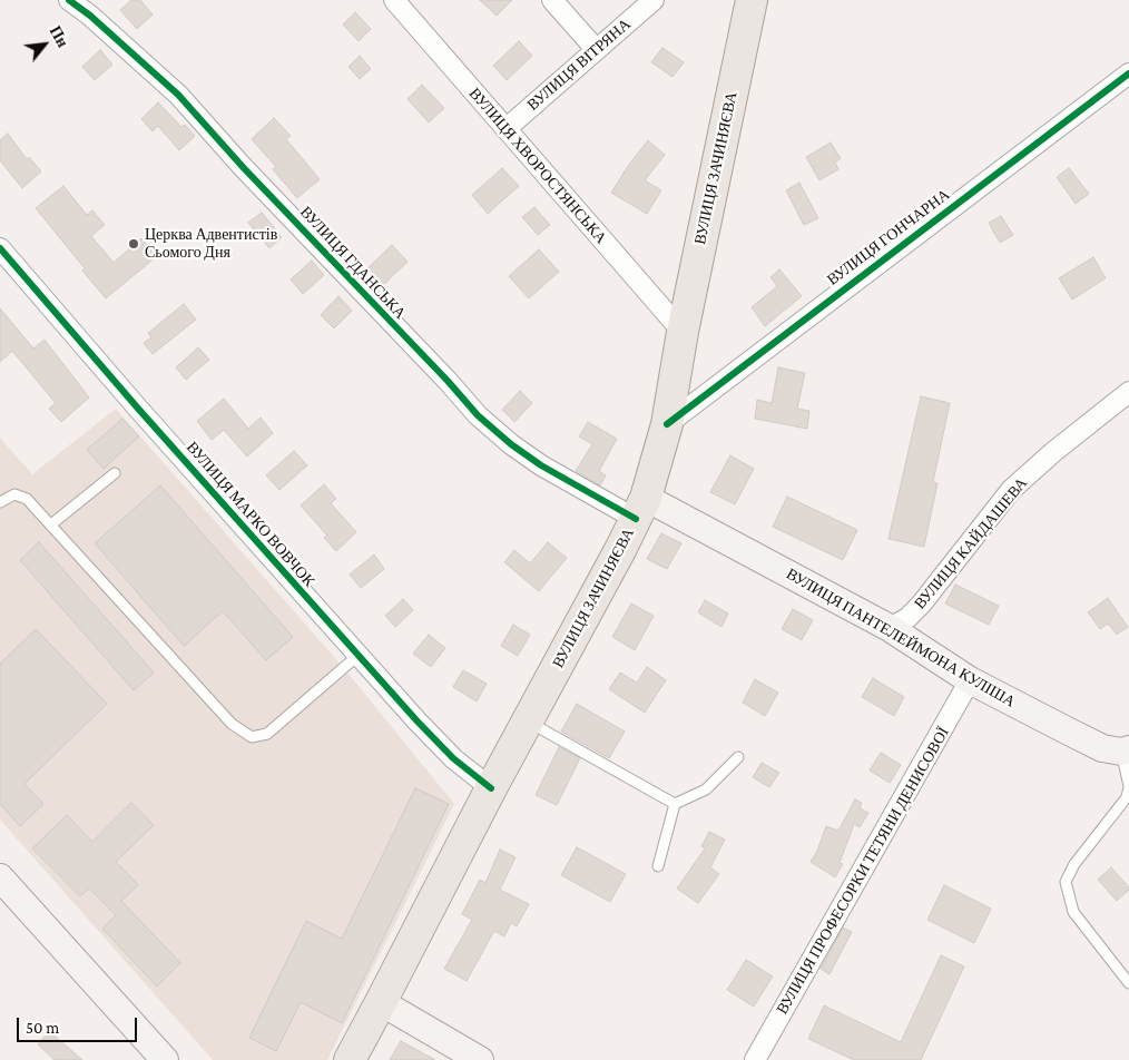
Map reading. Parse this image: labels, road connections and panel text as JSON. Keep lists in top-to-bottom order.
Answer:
{
  "streets": {
    "main road": ["ВУЛИЦЯ ЗАЧИНЯЄВА"],
    "street": [
      "ВУЛИЦЯ ВІТРЯНА",
      "ВУЛИЦЯ ХВОРОСТЯНСЬКА",
      "ВУЛИЦЯ ГОНЧАРНА",
      "ВУЛИЦЯ ГДАНСЬКА",
      "ВУЛИЦЯ МАРКО ВОВЧОК",
      "ВУЛИЦЯ КАЙДАШЕВА",
      "ВУЛИЦЯ ПАНТЕЛЕЙМОНА КУЛІША",
      "ВУЛИЦЯ ПРОФЕСОРКИ ТЕТЯНИ ДЕНИСОВОЇ"
    ]
  },
  "crossings": [
    ["ВУЛИЦЯ ВІТРЯНА", "ВУЛИЦЯ ХВОРОСТЯНСЬКА"],
    ["ВУЛИЦЯ ХВОРОСТЯНСЬКА", "ВУЛИЦЯ ЗАЧИНЯЄВА"],
    ["ВУЛИЦЯ ЗАЧИНЯЄВА", "ВУЛИЦЯ ГОНЧАРНА"],
    ["ВУЛИЦЯ ЗАЧИНЯЄВА", "ВУЛИЦЯ ГДАНСЬКА"],
    ["ВУЛИЦЯ ЗАЧИНЯЄВА", "ВУЛИЦЯ МАРКО ВОВЧОК"],
    ["ВУЛИЦЯ ЗАЧИНЯЄВА", "ВУЛИЦЯ ПАНТЕЛЕЙМОНА КУЛІША"],
    ["ВУЛИЦЯ ГДАНСЬКА", "ВУЛИЦЯ ПАНТЕЛЕЙМОНА КУЛІША"],
    ["ВУЛИЦЯ КАЙДАШЕВА", "ВУЛИЦЯ ПАНТЕЛЕЙМОНА КУЛІША"],
    ["ВУЛИЦЯ ПАНТЕЛЕЙМОНА КУЛІША", "ВУЛИЦЯ ПРОФЕСОРКИ ТЕТЯНИ ДЕНИСОВОЇ"]
  ],
  "places": ["Церква Адвентистів Сьомого Дня"],
  "scale_bar": "50 m",
  "north": "top right"
}
